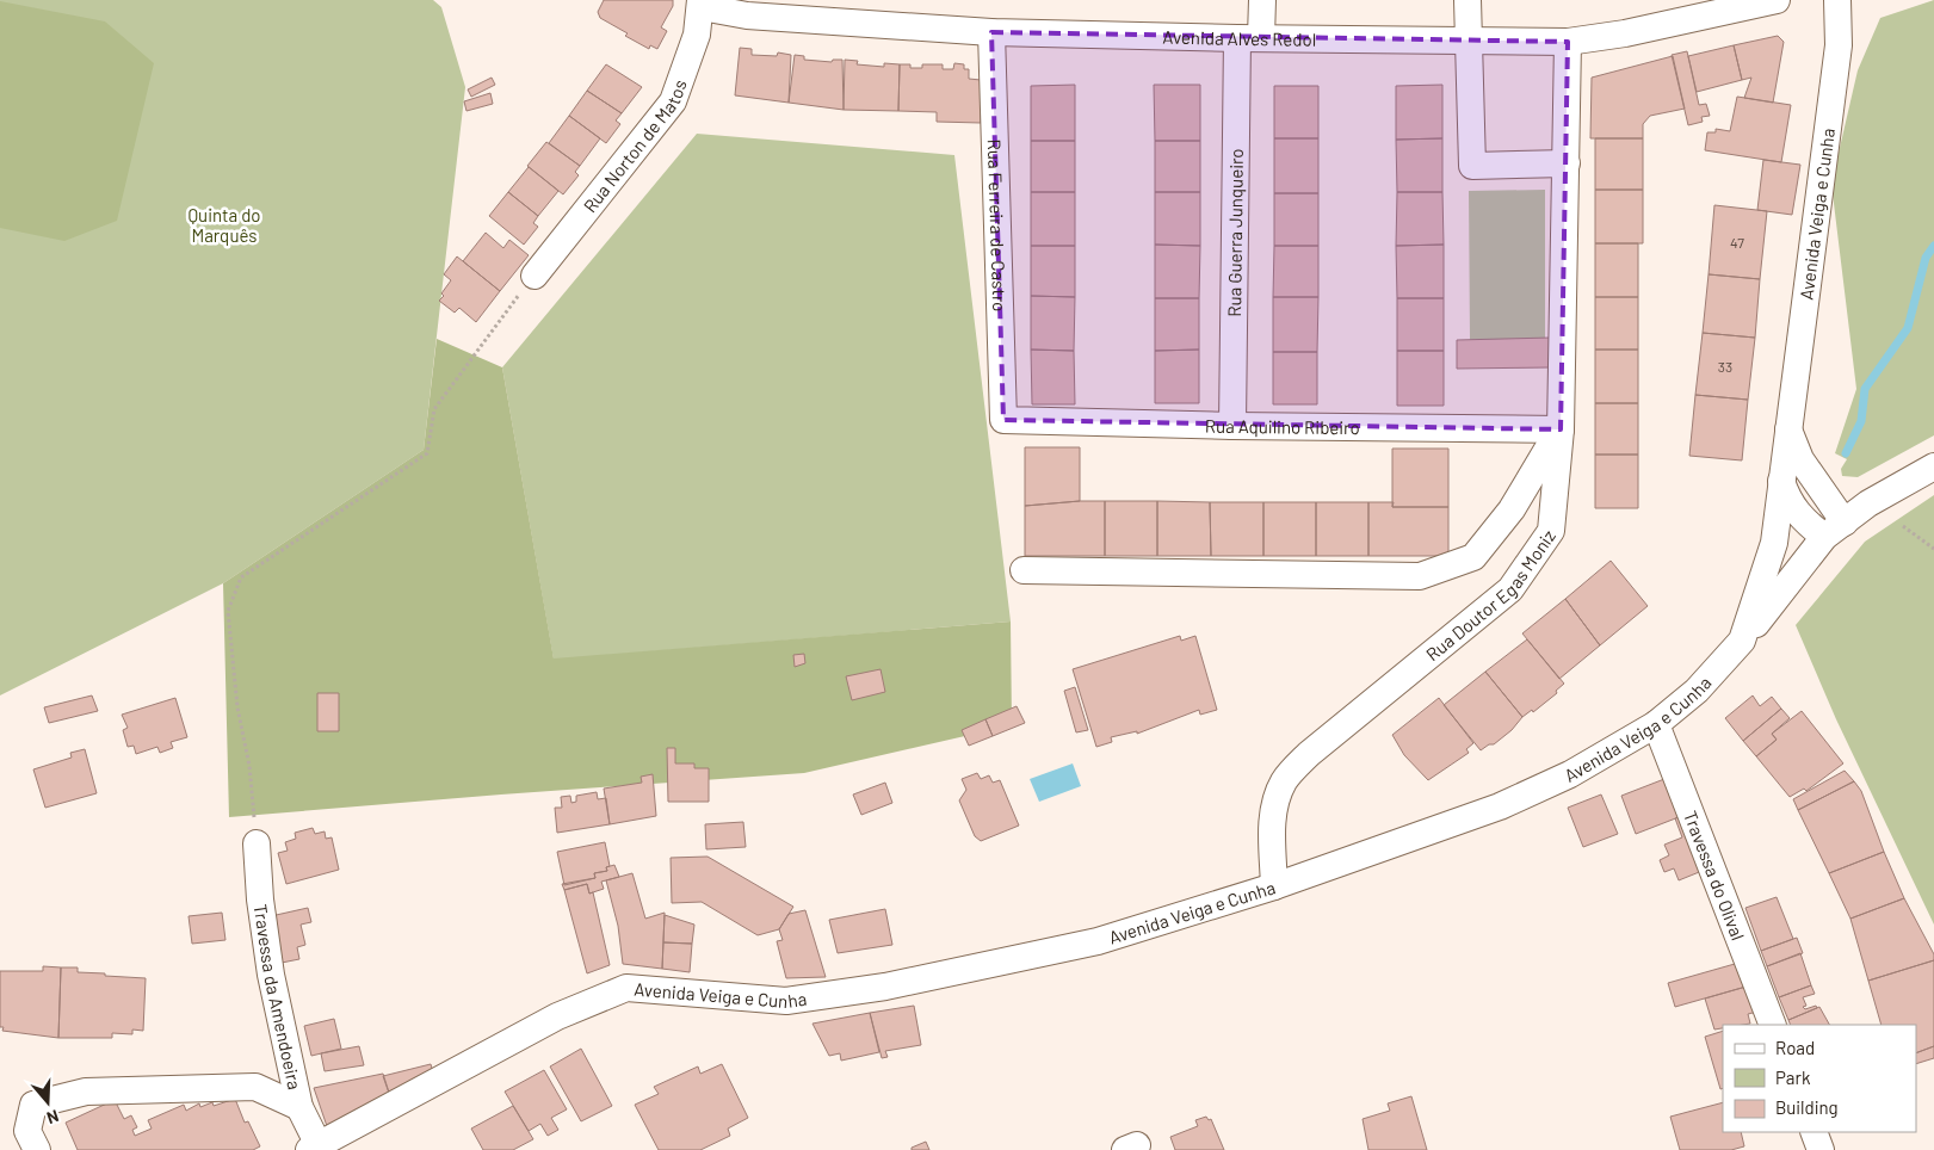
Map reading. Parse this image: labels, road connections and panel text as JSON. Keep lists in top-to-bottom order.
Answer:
{
  "streets": {
    "street": [
      "Avenida Alves Redol",
      "Rua Norton de Matos",
      "Avenida Veiga e Cunha",
      "Rua Ferreira de Castro",
      "Rua Guerra Junqueiro",
      "Rua Aquilino Ribeiro",
      "Rua Doutor Egas Moniz",
      "Travessa do Olival",
      "Travessa da Amendoeira"
    ]
  },
  "crossings": [
    ["Avenida Alves Redol", "Rua Norton de Matos"],
    ["Avenida Alves Redol", "Rua Ferreira de Castro"],
    ["Avenida Alves Redol", "Rua Guerra Junqueiro"],
    ["Avenida Alves Redol", "Rua Doutor Egas Moniz"],
    ["Avenida Veiga e Cunha", "Rua Doutor Egas Moniz"],
    ["Avenida Veiga e Cunha", "Travessa do Olival"],
    ["Avenida Veiga e Cunha", "Travessa da Amendoeira"],
    ["Rua Ferreira de Castro", "Rua Aquilino Ribeiro"],
    ["Rua Guerra Junqueiro", "Rua Aquilino Ribeiro"],
    ["Rua Aquilino Ribeiro", "Rua Doutor Egas Moniz"]
  ],
  "parks": ["Quinta do Marquês"],
  "house_numbers": ["47", "33"],
  "legend": ["Road", "Park", "Building"],
  "north": "bottom"
}
